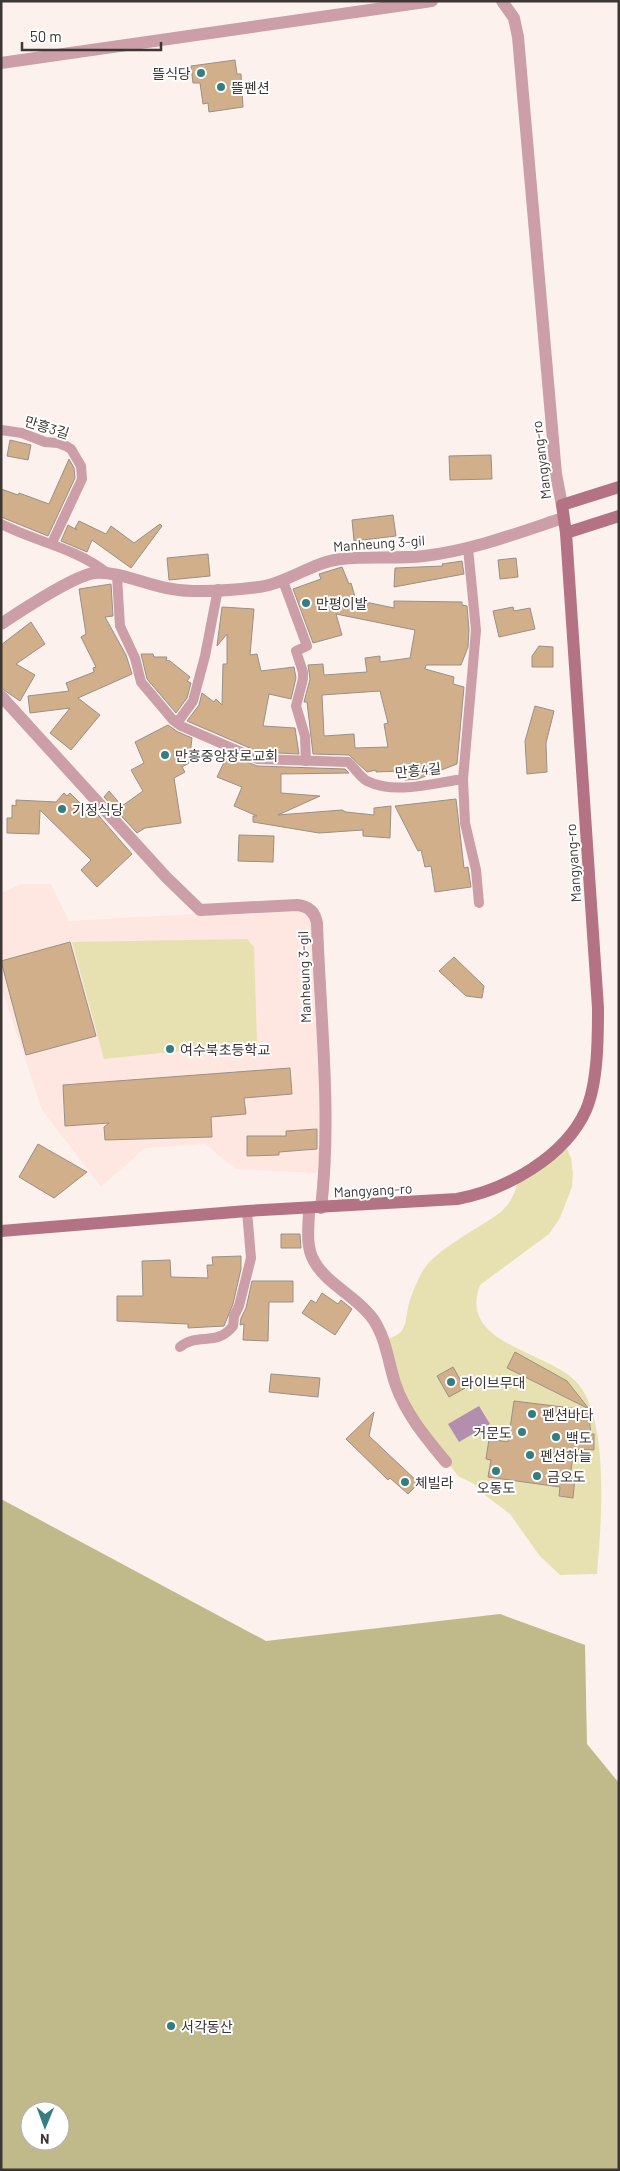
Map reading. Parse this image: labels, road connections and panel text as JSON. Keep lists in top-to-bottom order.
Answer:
{
  "streets": {
    "main road": ["Mangyang-ro"],
    "street": ["Manheung 3-gil"],
    "lane": ["만흥3길", "만흥4길"]
  },
  "crossings": [
    ["Mangyang-ro", "Manheung 3-gil"],
    ["Manheung 3-gil", "만흥4길"]
  ],
  "places": [
    "뜰식당",
    "뜰펜션",
    "만평이발",
    "만흥중앙장로교회",
    "기정식당",
    "여수북초등학교",
    "라이브무대",
    "펜션바다",
    "거문도",
    "백도",
    "펜션하늘",
    "오동도",
    "금오도",
    "체빌라",
    "서각동산"
  ],
  "scale_bar": "50 m",
  "north": "bottom"
}
